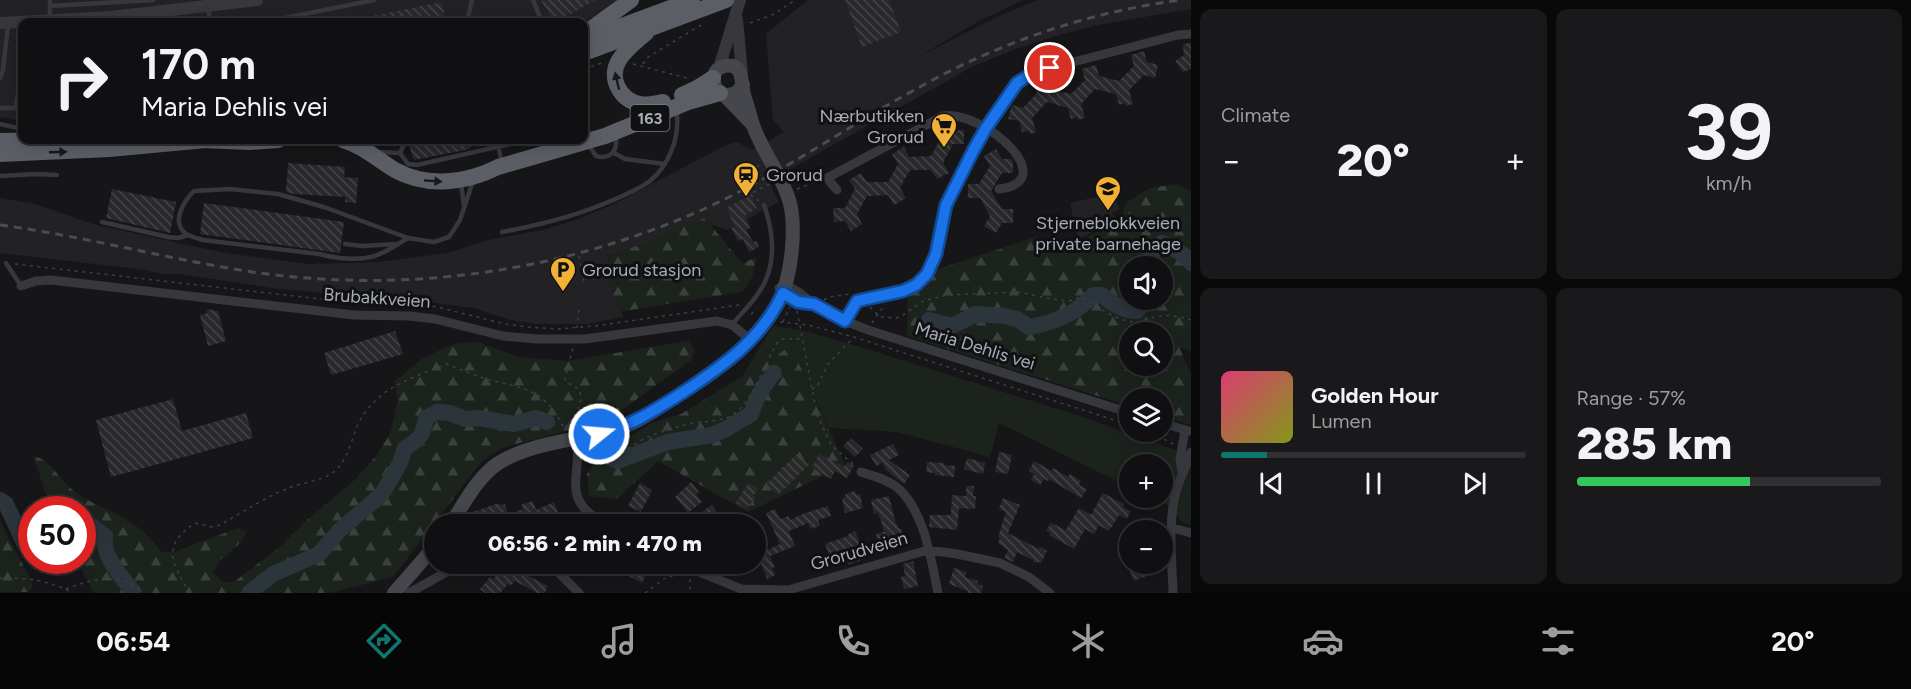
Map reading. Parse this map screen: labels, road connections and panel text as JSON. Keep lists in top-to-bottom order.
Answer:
{
  "streets": {
    "highway": ["163"],
    "street": ["Brubakkveien", "Maria Dehlis vei", "Grorudveien"]
  },
  "places": {
    "supermarket": ["Nærbutikken Grorud"],
    "station": ["Grorud"],
    "school or university": ["Stjerneblokkveien private barnehage"],
    "parking": ["Grorud stasjon"]
  },
  "page": {
    "tile": [
      "Climate",
      ["39", "km/h"],
      ["Range · 57%", "285 km"]
    ],
    "turn": ["170 m", "Maria Dehlis vei"],
    "heat": ["−", "20°", "+"],
    "map_buttons": ["+", "−"],
    "song": ["Golden Hour", "Lumen"],
    "limit": "50",
    "trip": "06:56 · 2 min · 470 m",
    "tabs": ["06:54", "20°"]
  }
}
